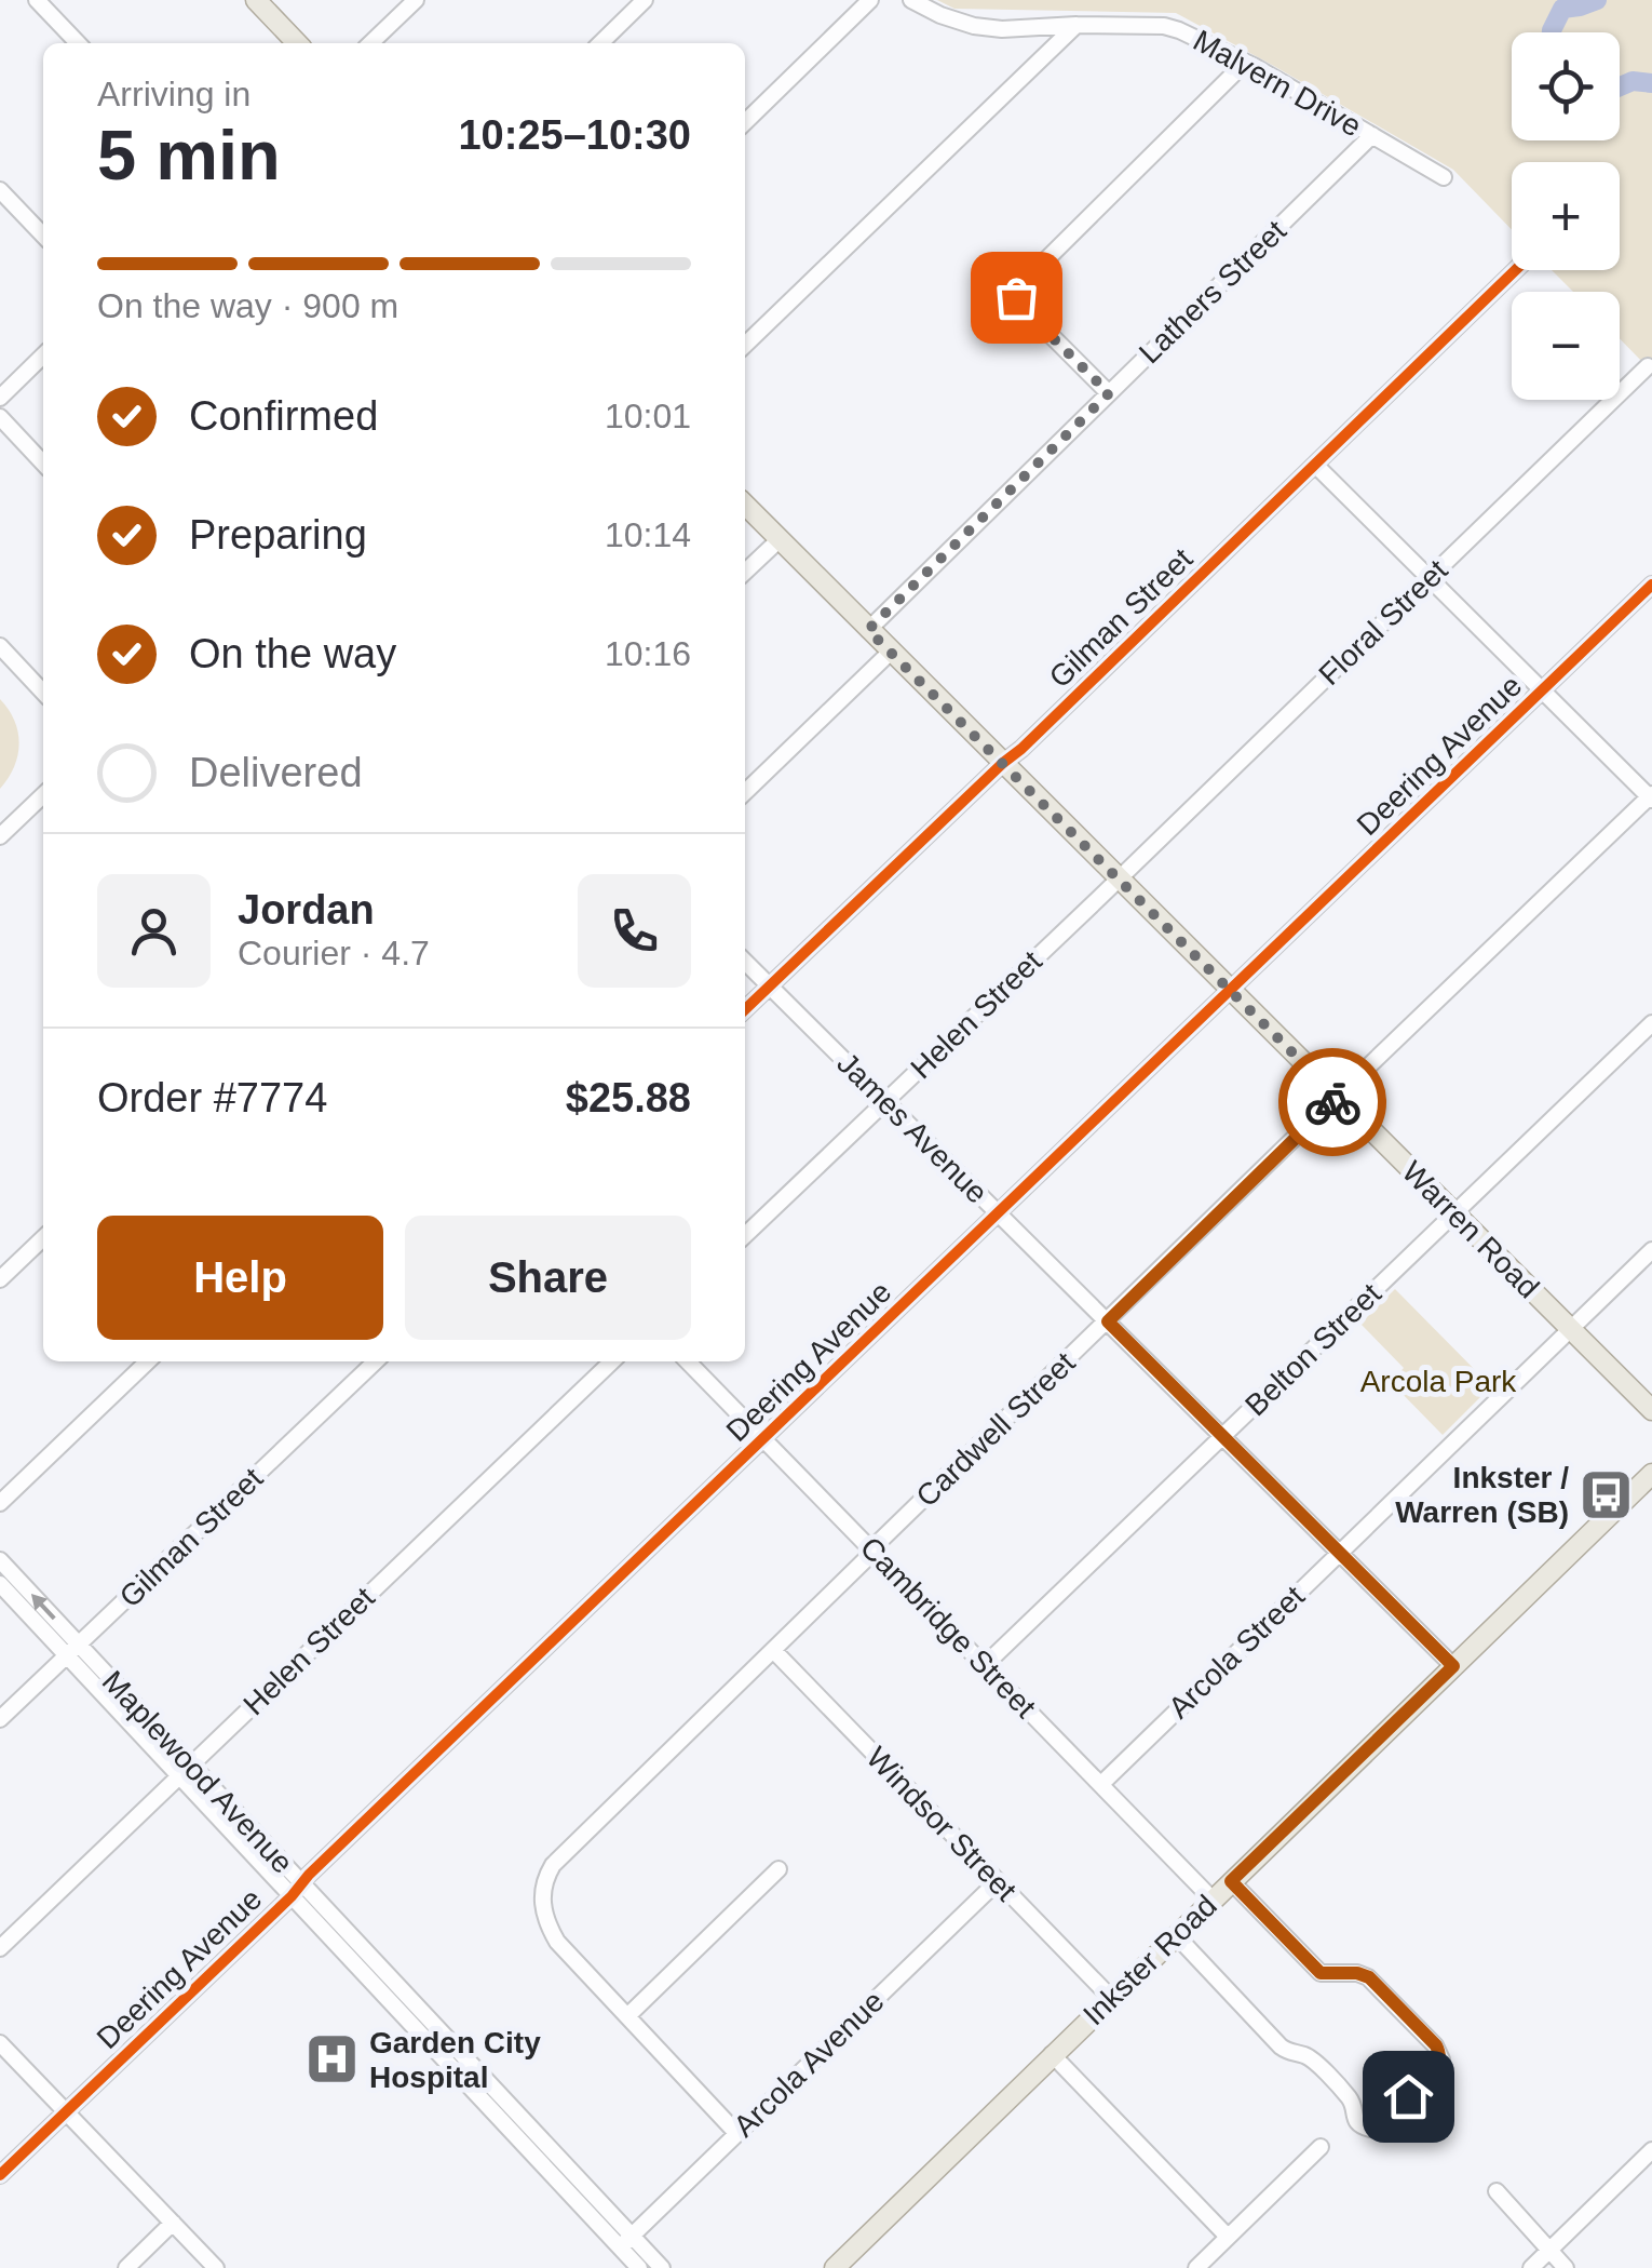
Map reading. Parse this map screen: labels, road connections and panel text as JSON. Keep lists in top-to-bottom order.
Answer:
{
  "streets": {
    "main road": ["Warren Road", "Inkster Road"],
    "street": [
      "Malvern Drive",
      "Lathers Street",
      "Gilman Street",
      "Floral Street",
      "Deering Avenue",
      "Helen Street",
      "James Avenue",
      "Belton Street",
      "Cardwell Street",
      "Cambridge Street",
      "Arcola Street",
      "Maplewood Avenue",
      "Windsor Street",
      "Arcola Avenue"
    ]
  },
  "crossings": [
    ["Malvern Drive", "Lathers Street"],
    ["Lathers Street", "Warren Road"],
    ["Gilman Street", "James Avenue"],
    ["Gilman Street", "Warren Road"],
    ["Gilman Street", "Maplewood Avenue"],
    ["Floral Street", "Helen Street"],
    ["Floral Street", "Warren Road"],
    ["Deering Avenue", "James Avenue"],
    ["Deering Avenue", "Warren Road"],
    ["Deering Avenue", "Cambridge Street"],
    ["Deering Avenue", "Maplewood Avenue"],
    ["Helen Street", "James Avenue"],
    ["Helen Street", "Warren Road"],
    ["Helen Street", "Maplewood Avenue"],
    ["James Avenue", "Belton Street"],
    ["James Avenue", "Cardwell Street"],
    ["James Avenue", "Arcola Street"],
    ["James Avenue", "Inkster Road"],
    ["Warren Road", "Belton Street"],
    ["Warren Road", "Cardwell Street"],
    ["Warren Road", "Arcola Street"],
    ["Belton Street", "Cambridge Street"],
    ["Cardwell Street", "Cambridge Street"],
    ["Cardwell Street", "Windsor Street"],
    ["Cambridge Street", "Arcola Street"],
    ["Cambridge Street", "Inkster Road"],
    ["Maplewood Avenue", "Arcola Avenue"],
    ["Windsor Street", "Inkster Road"],
    ["Windsor Street", "Arcola Avenue"]
  ],
  "parks": ["Arcola Park"],
  "places": {
    "bus stop": ["Inkster / Warren (SB)"],
    "hospital": ["Garden City Hospital"]
  },
  "page": {
    "map_buttons": ["+", "−"],
    "heading": ["5 min", "Arriving in", "10:25–10:30"],
    "panel": [
      "Jordan",
      "Courier · 4.7",
      "Order #7774",
      "$25.88"
    ],
    "bar": "On the way · 900 m",
    "list": [
      ["Confirmed", "10:01"],
      ["Preparing", "10:14"],
      ["On the way", "10:16"],
      "Delivered"
    ],
    "buttons": ["Help", "Share"]
  }
}
